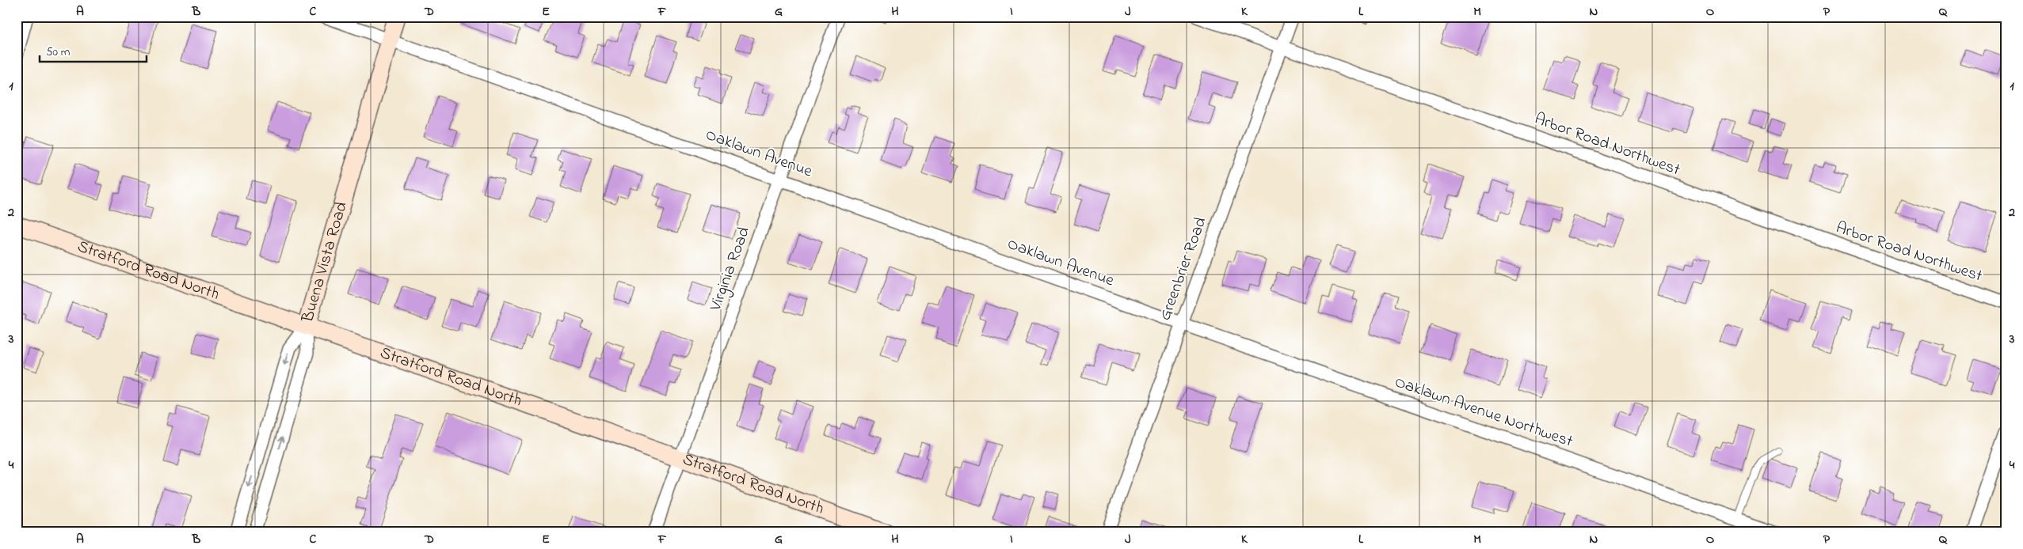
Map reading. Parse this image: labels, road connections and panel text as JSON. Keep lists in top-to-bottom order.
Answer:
{
  "streets": {
    "main road": ["Buena Vista Road", "Stratford Road North"],
    "street": [
      "Arbor Road Northwest",
      "Oaklawn Avenue",
      "Virginia Road",
      "Greenbrier Road",
      "Oaklawn Avenue Northwest"
    ]
  },
  "crossings": [
    ["Arbor Road Northwest", "Greenbrier Road"],
    ["Oaklawn Avenue", "Buena Vista Road"],
    ["Oaklawn Avenue", "Virginia Road"],
    ["Oaklawn Avenue", "Greenbrier Road"],
    ["Oaklawn Avenue", "Oaklawn Avenue Northwest"],
    ["Buena Vista Road", "Stratford Road North"],
    ["Virginia Road", "Stratford Road North"],
    ["Greenbrier Road", "Oaklawn Avenue Northwest"]
  ],
  "one_way": ["Buena Vista Road"],
  "scale_bar": "50 m",
  "grid": {
    "columns": [
      "A",
      "B",
      "C",
      "D",
      "E",
      "F",
      "G",
      "H",
      "I",
      "J",
      "K",
      "L",
      "M",
      "N",
      "O",
      "P",
      "Q"
    ],
    "rows": [
      "1",
      "2",
      "3",
      "4"
    ]
  }
}
